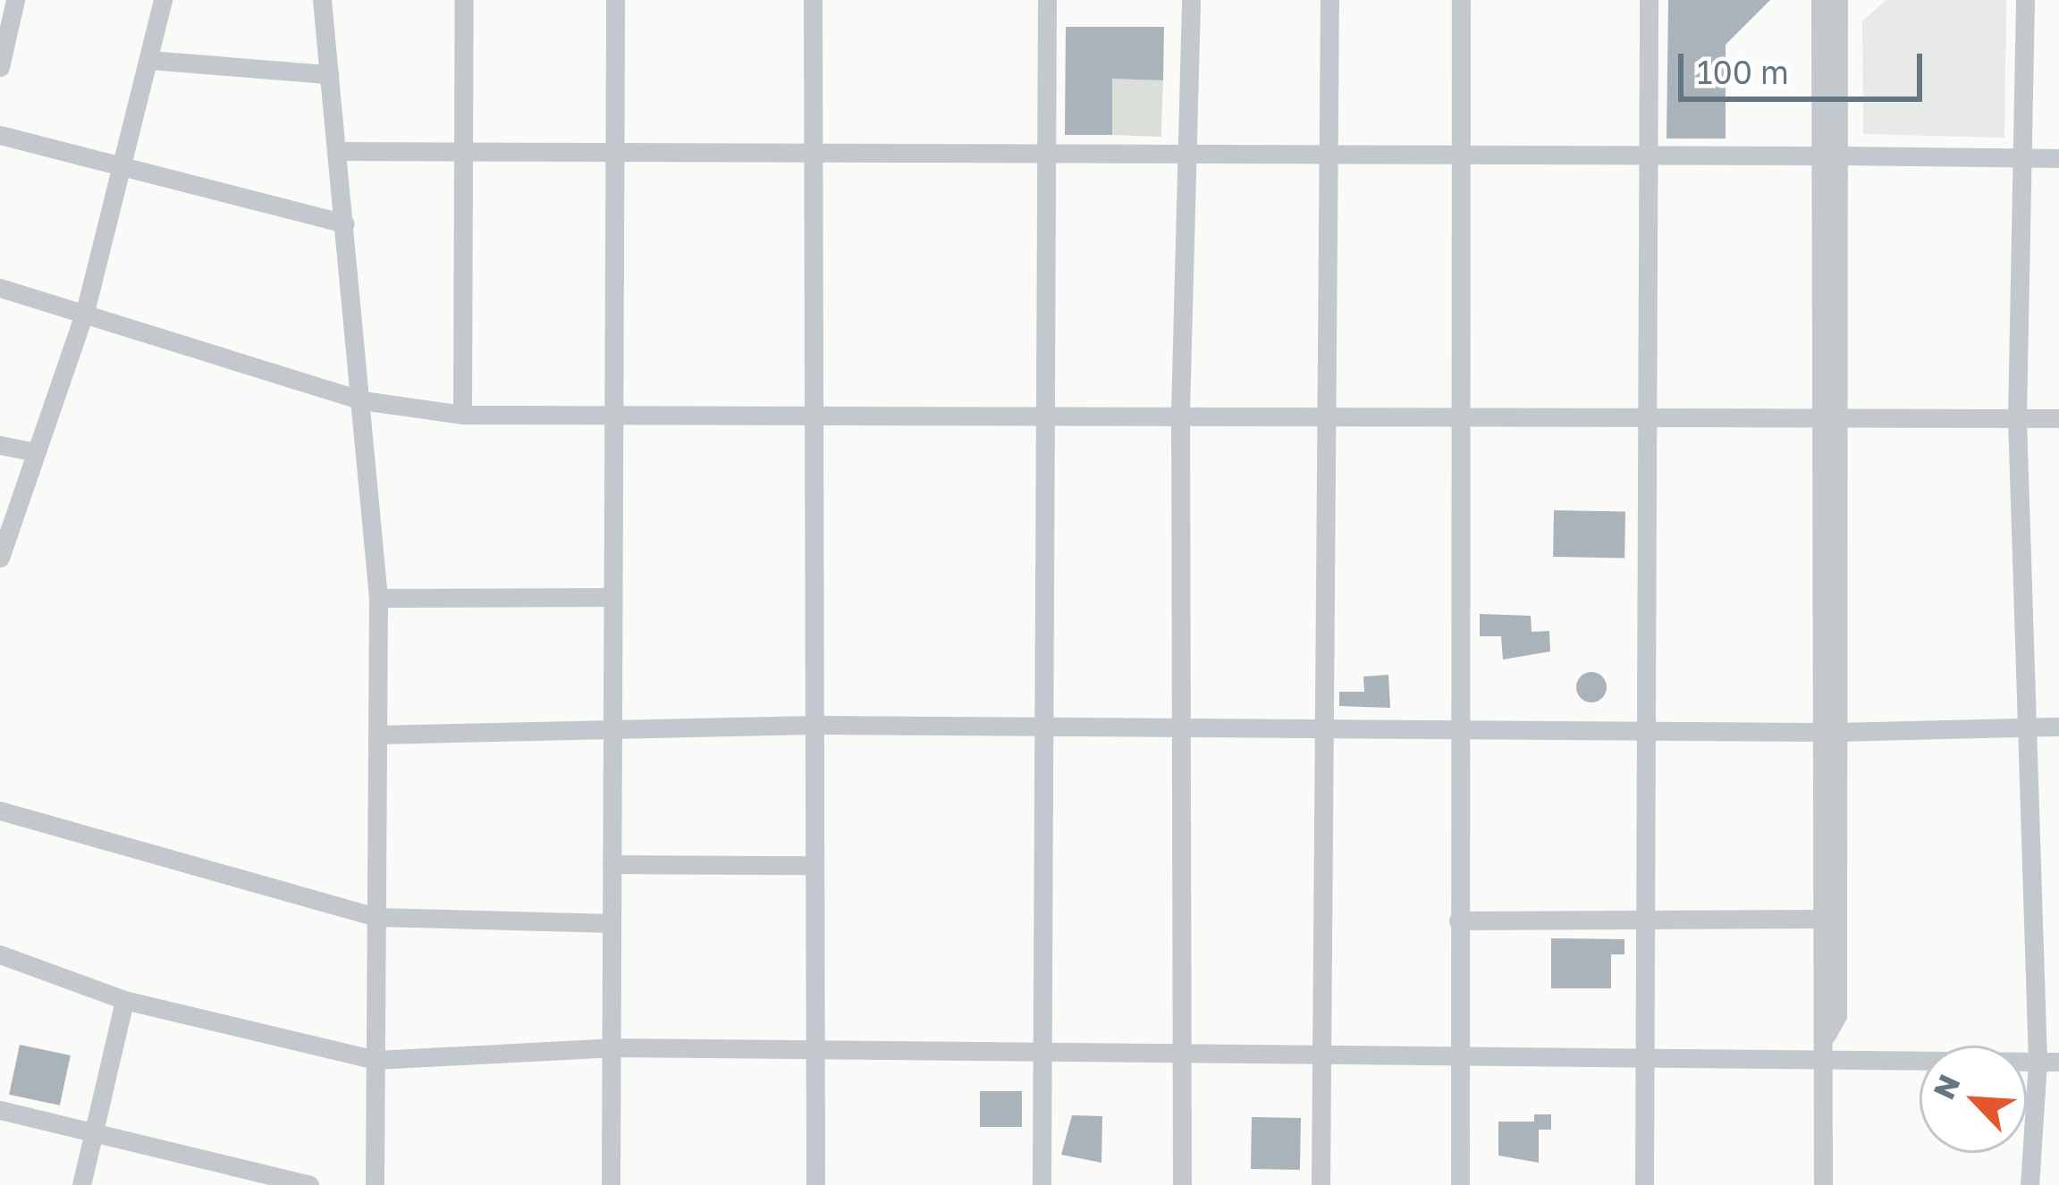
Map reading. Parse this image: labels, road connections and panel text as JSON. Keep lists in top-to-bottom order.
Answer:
{
  "scale_bar": "100 m",
  "north": "top left"
}
